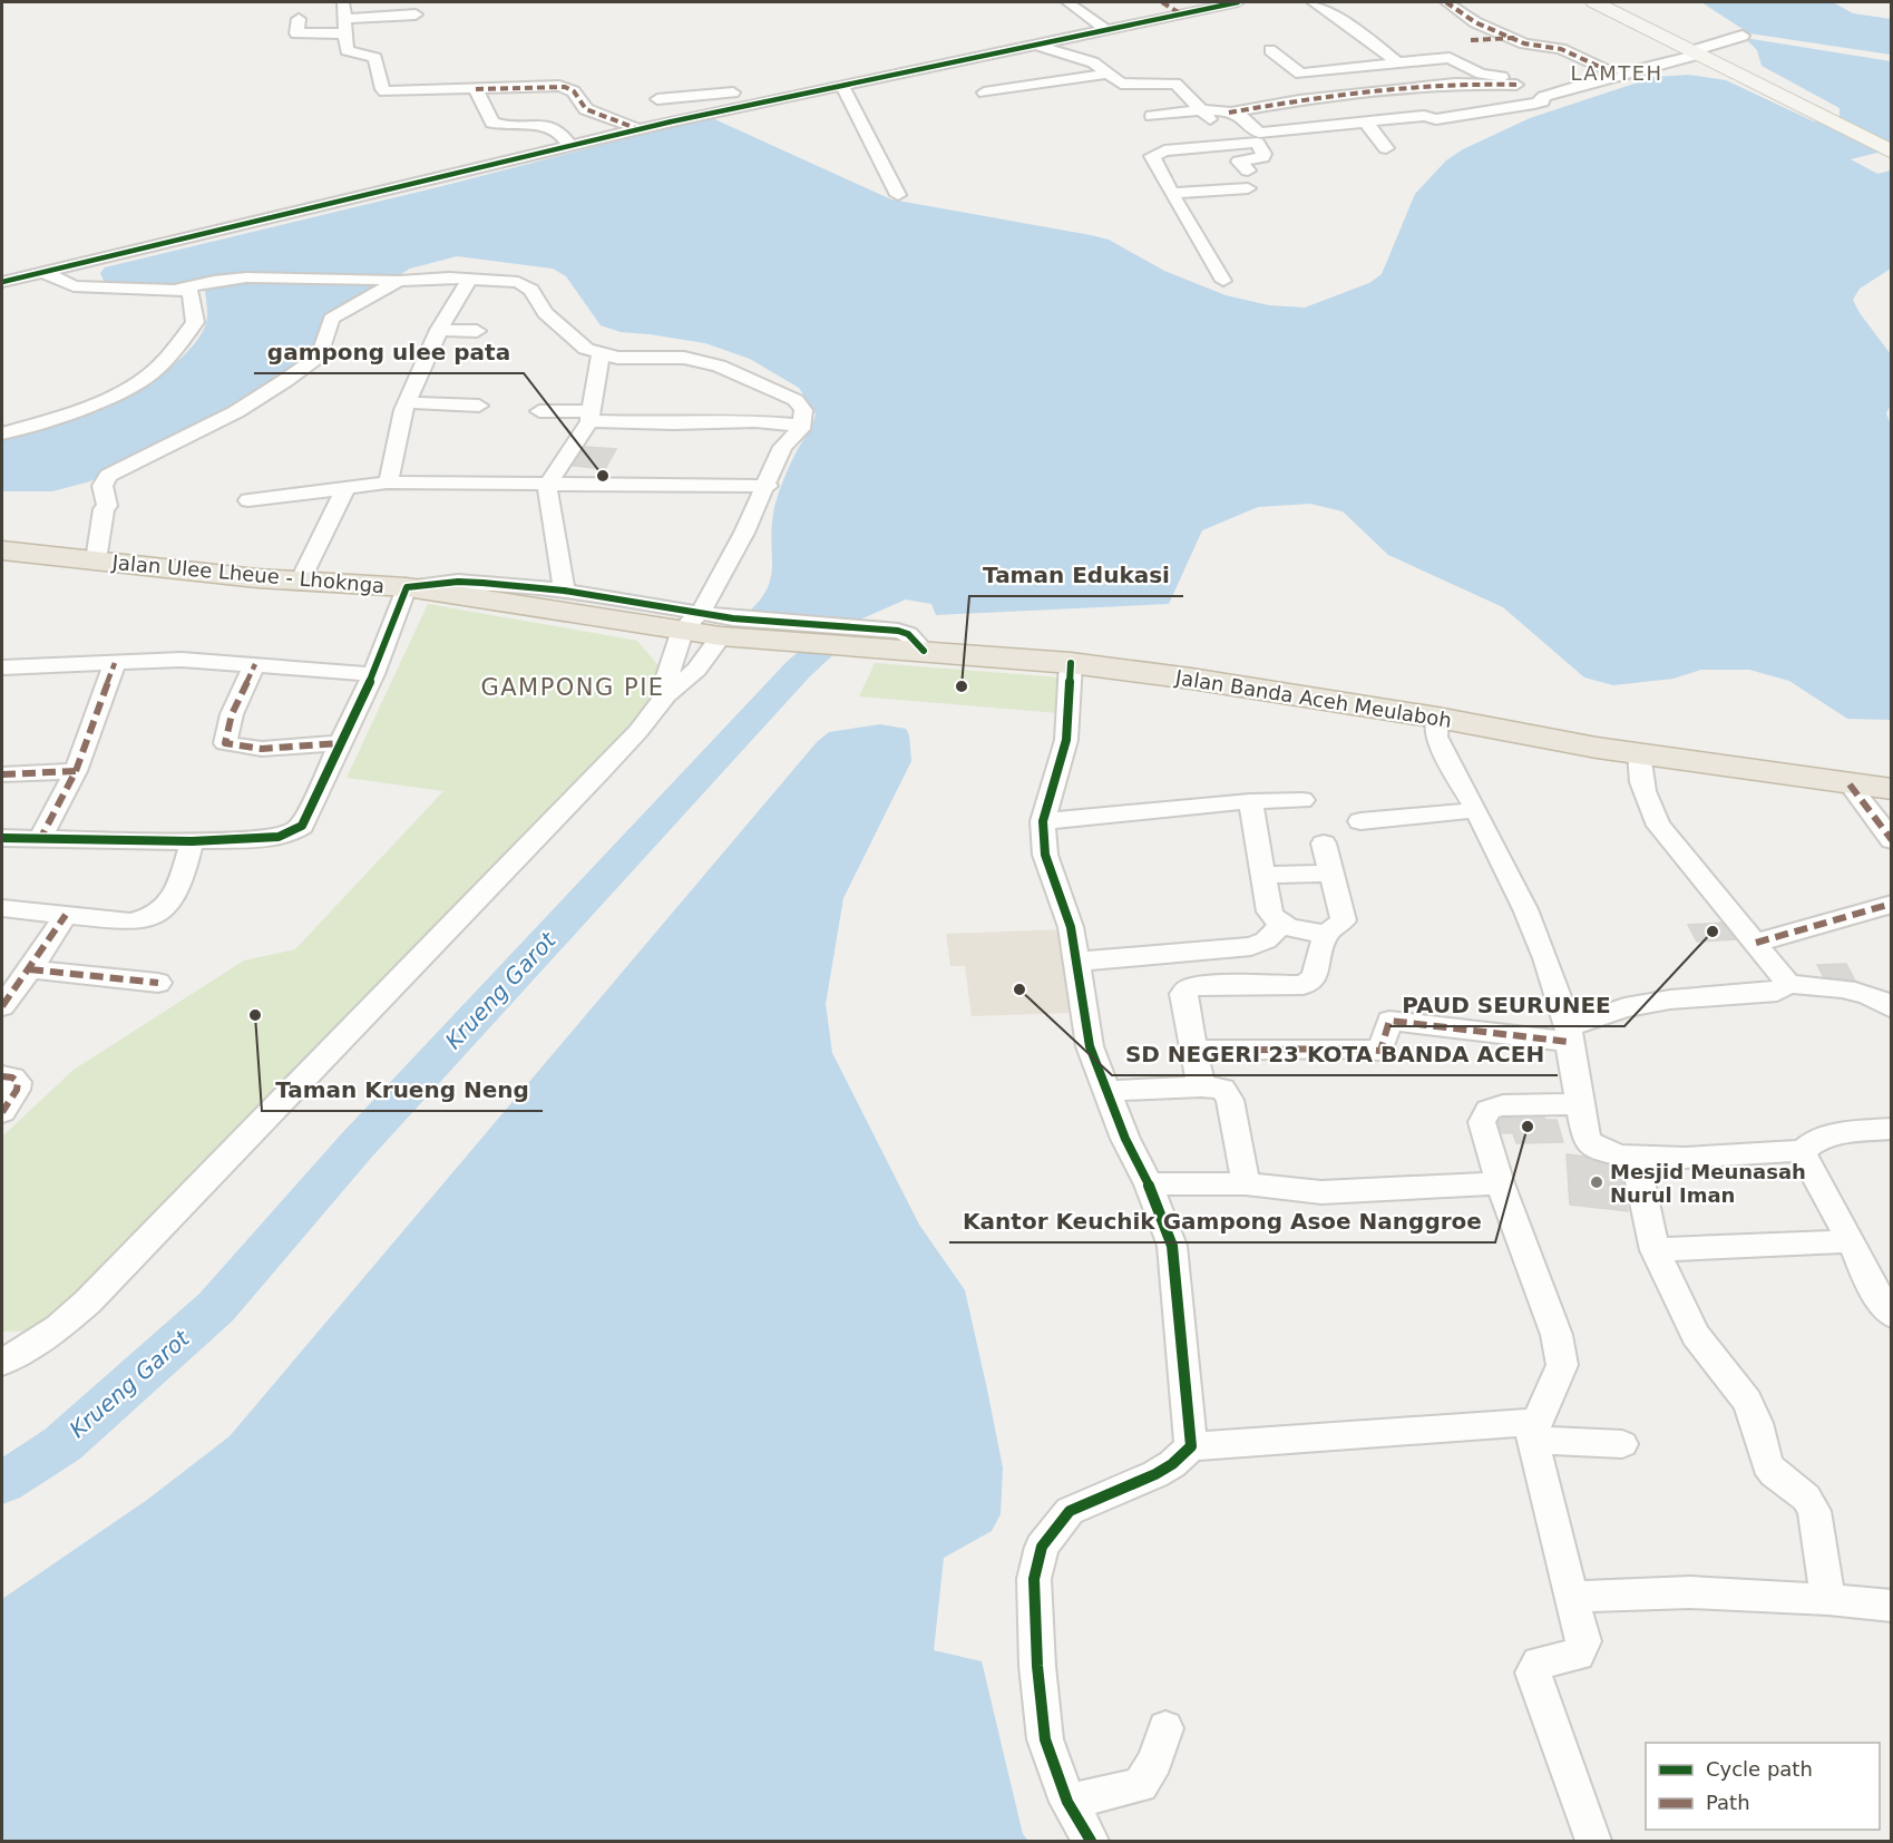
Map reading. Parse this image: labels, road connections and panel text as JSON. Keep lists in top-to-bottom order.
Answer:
{
  "streets": {
    "highway": ["Jalan Ulee Lheue - Lhoknga", "Jalan Banda Aceh Meulaboh"]
  },
  "crossings": [
    ["Jalan Ulee Lheue - Lhoknga", "Jalan Banda Aceh Meulaboh"]
  ],
  "districts": ["LAMTEH", "GAMPONG PIE"],
  "water": ["Krueng Garot"],
  "places": [
    "gampong ulee pata",
    "Taman Edukasi",
    "PAUD SEURUNEE",
    "SD NEGERI 23 KOTA BANDA ACEH",
    "Taman Krueng Neng",
    "Kantor Keuchik Gampong Asoe Nanggroe",
    "Mesjid Meunasah Nurul Iman"
  ],
  "legend": ["Cycle path", "Path"]
}
